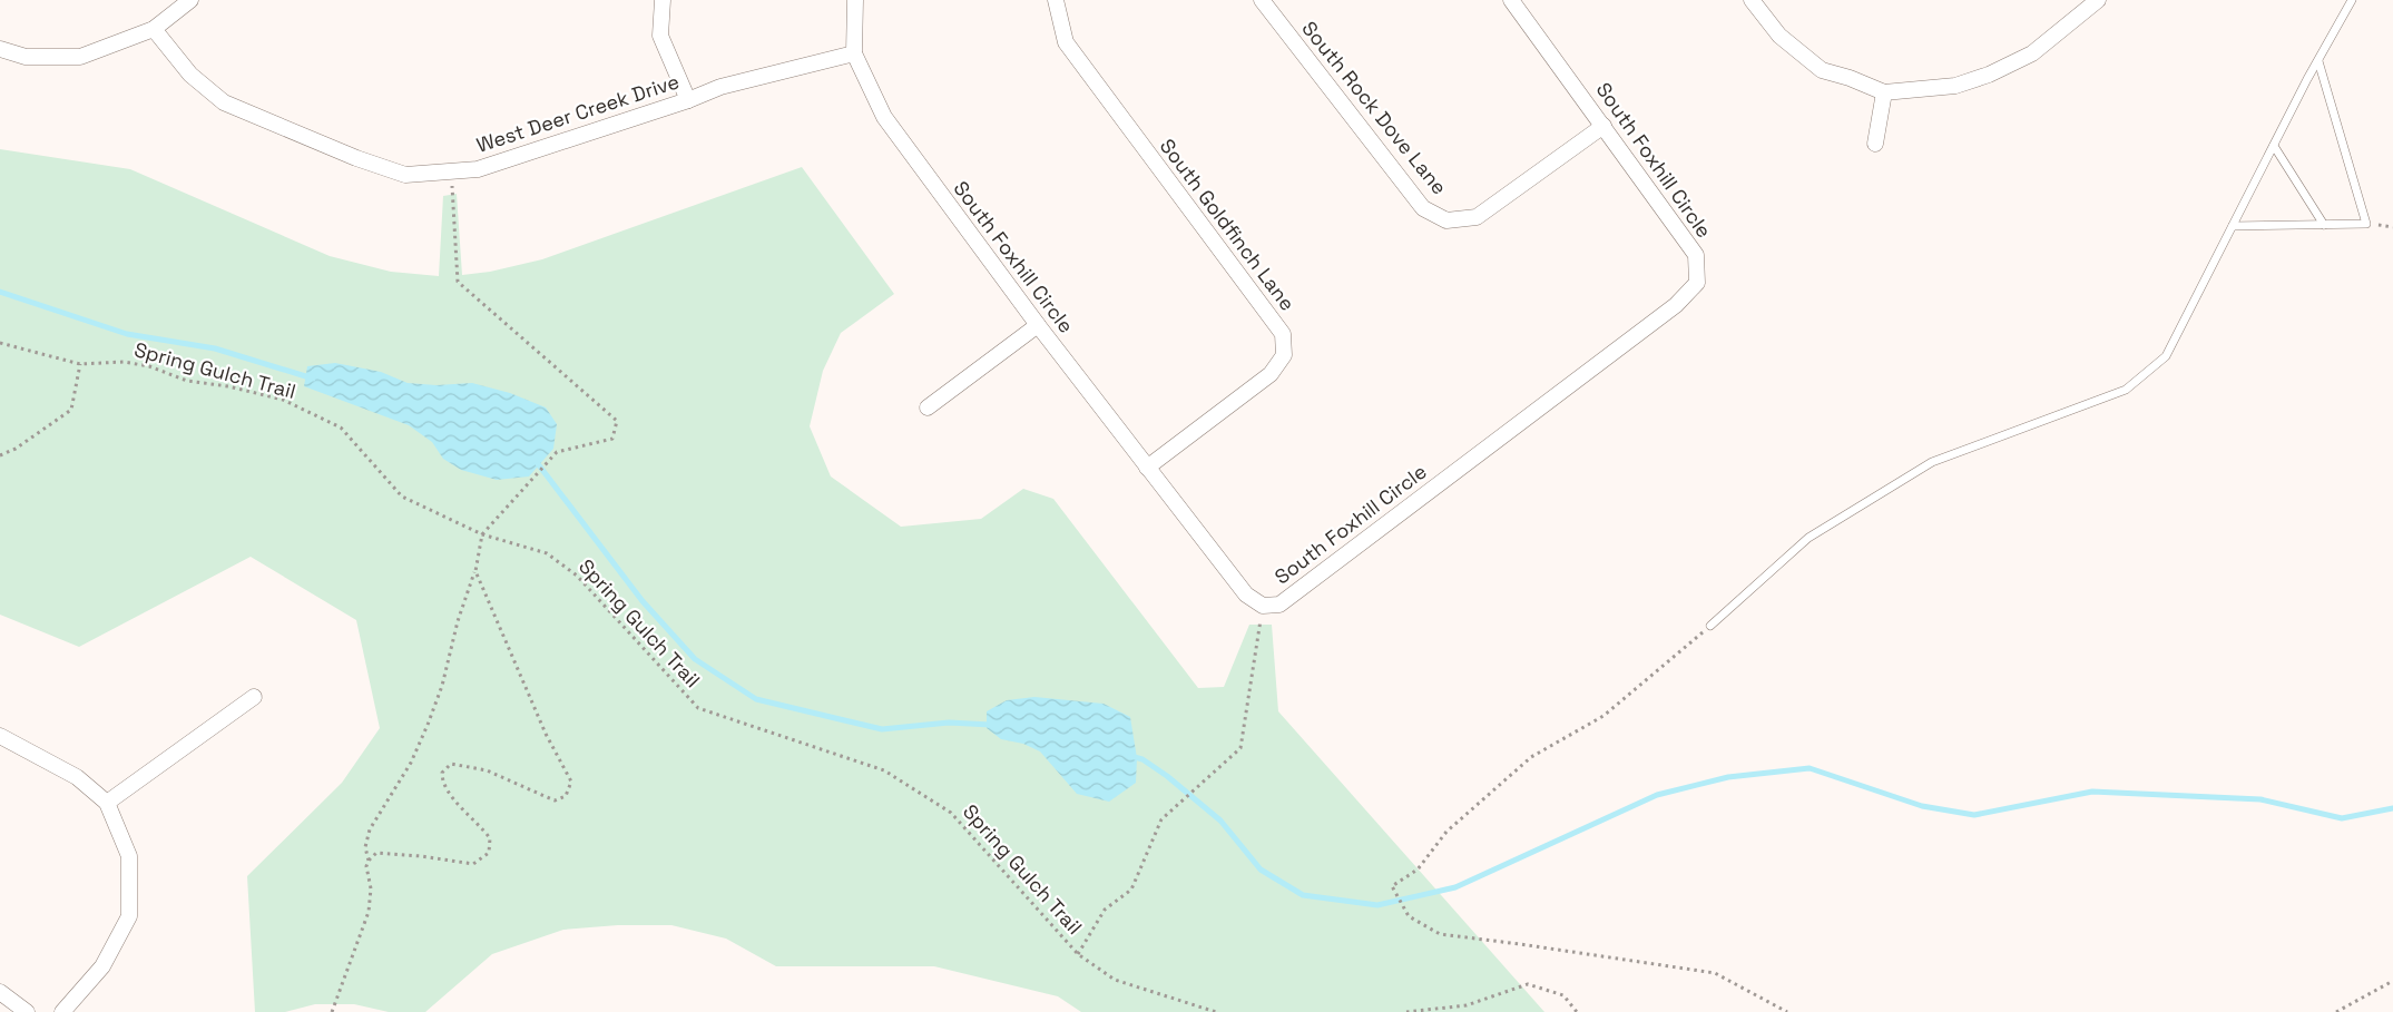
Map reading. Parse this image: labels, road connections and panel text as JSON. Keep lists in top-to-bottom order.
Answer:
{
  "streets": {
    "street": [
      "South Rock Dove Lane",
      "West Deer Creek Drive",
      "South Foxhill Circle",
      "South Goldfinch Lane"
    ],
    "path": ["Spring Gulch Trail"]
  },
  "crossings": [
    ["South Rock Dove Lane", "South Foxhill Circle"],
    ["West Deer Creek Drive", "South Foxhill Circle"],
    ["South Foxhill Circle", "South Goldfinch Lane"]
  ]
}
